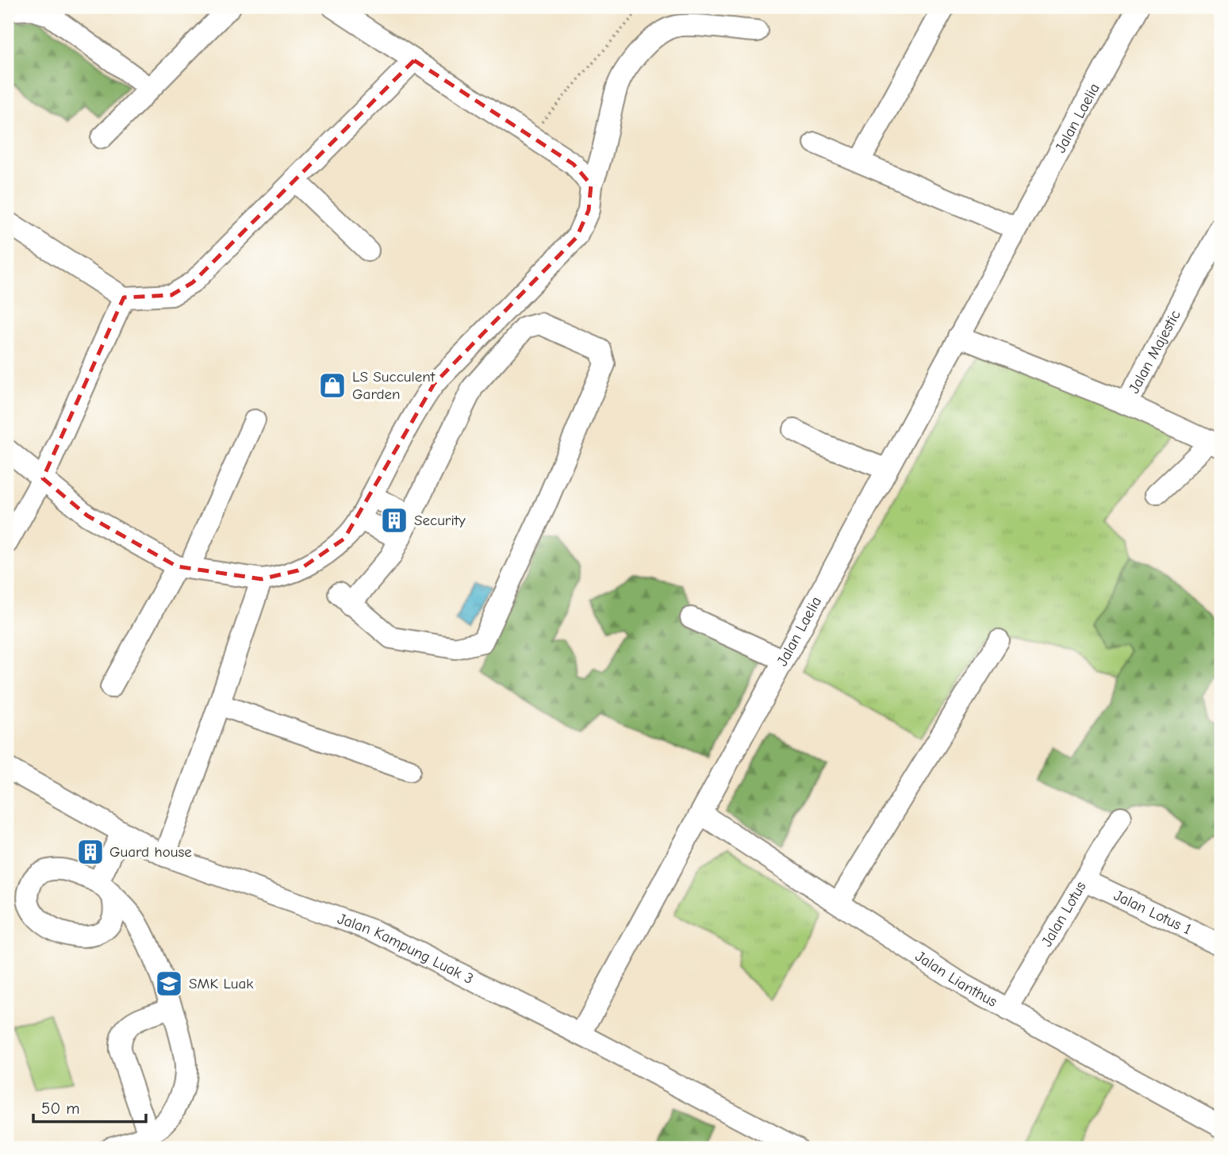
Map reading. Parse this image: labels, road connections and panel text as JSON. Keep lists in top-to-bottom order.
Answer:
{
  "streets": {
    "street": [
      "Jalan Laelia",
      "Jalan Majestic",
      "Jalan Lotus 1",
      "Jalan Lotus",
      "Jalan Kampung Luak 3",
      "Jalan Lianthus"
    ]
  },
  "crossings": [
    ["Jalan Laelia", "Jalan Majestic"],
    ["Jalan Laelia", "Jalan Kampung Luak 3"],
    ["Jalan Laelia", "Jalan Lianthus"],
    ["Jalan Lotus 1", "Jalan Lotus"],
    ["Jalan Lotus", "Jalan Lianthus"]
  ],
  "places": {
    "shop": ["LS Succulent Garden"],
    "building": ["Security", "Guard house"],
    "school or university": ["SMK Luak"]
  },
  "scale_bar": "50 m"
}
